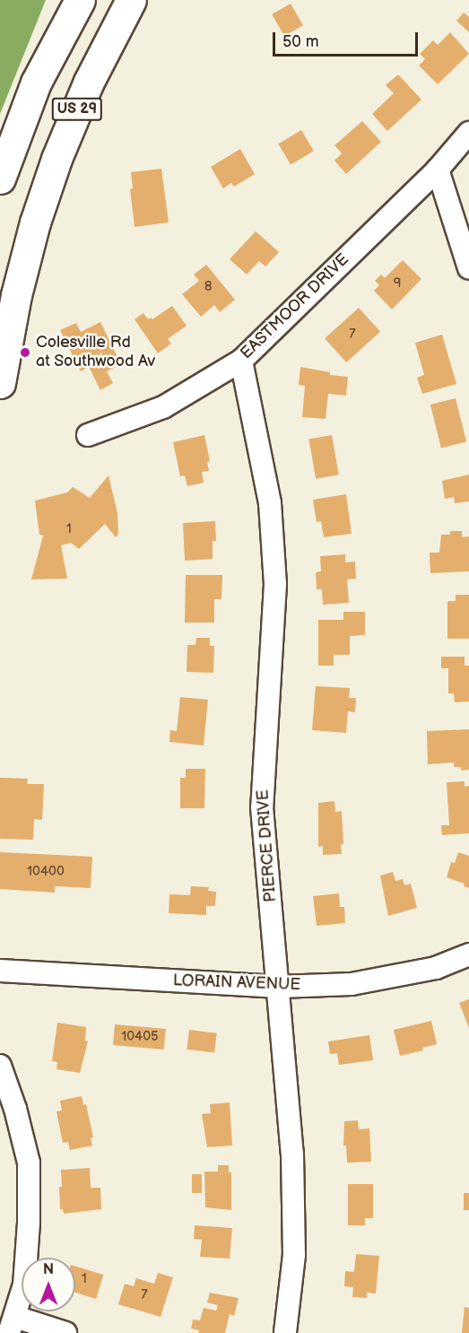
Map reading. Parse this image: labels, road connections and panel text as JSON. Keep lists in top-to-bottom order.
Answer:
{
  "streets": {
    "highway": ["US 29"],
    "street": ["EASTMOOR DRIVE", "PIERCE DRIVE", "LORAIN AVENUE"]
  },
  "crossings": [
    ["EASTMOOR DRIVE", "PIERCE DRIVE"],
    ["PIERCE DRIVE", "LORAIN AVENUE"]
  ],
  "places": ["Colesville Rd at Southwood Av"],
  "house_numbers": [
    "9",
    "8",
    "7",
    "1",
    "10400",
    "10405",
    "1",
    "7"
  ],
  "scale_bar": "50 m",
  "north": "top"
}
